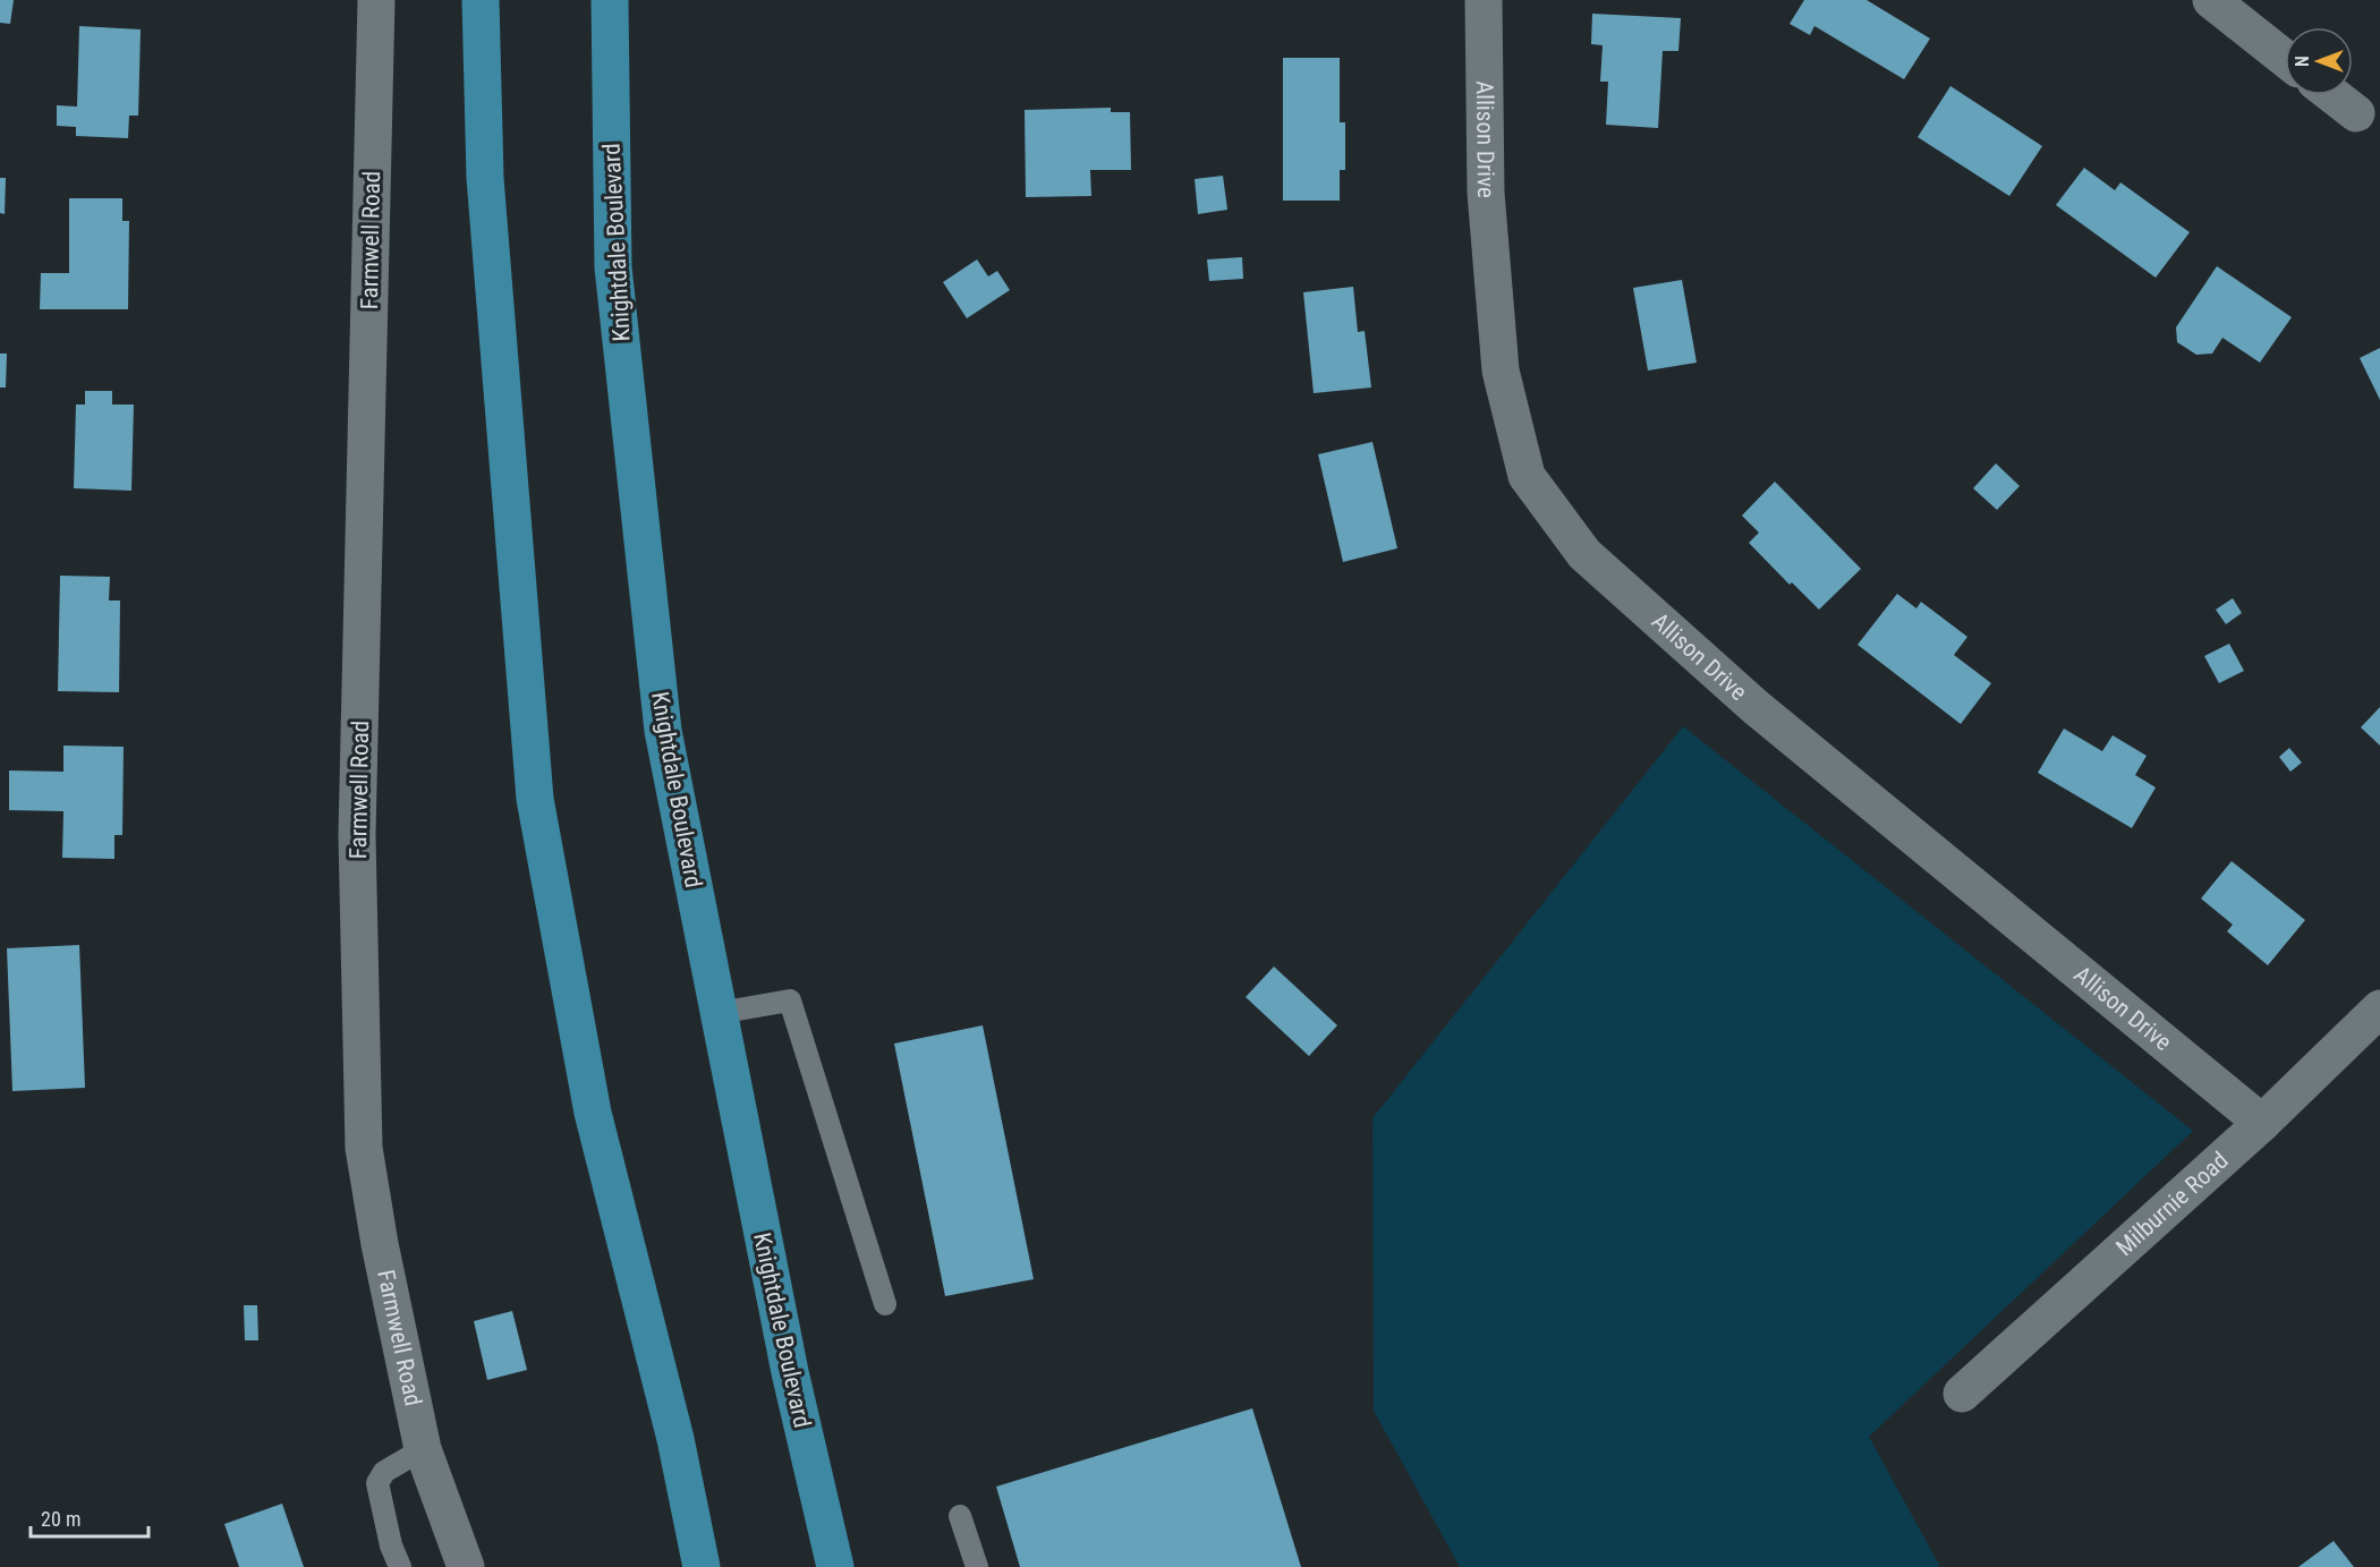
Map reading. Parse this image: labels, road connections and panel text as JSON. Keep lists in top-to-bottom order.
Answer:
{
  "streets": {
    "main road": ["Knightdale Boulevard"],
    "street": ["Allison Drive", "Farmwell Road", "Milburnie Road"]
  },
  "crossings": [
    ["Allison Drive", "Milburnie Road"]
  ],
  "scale_bar": "20 m",
  "north": "left"
}
